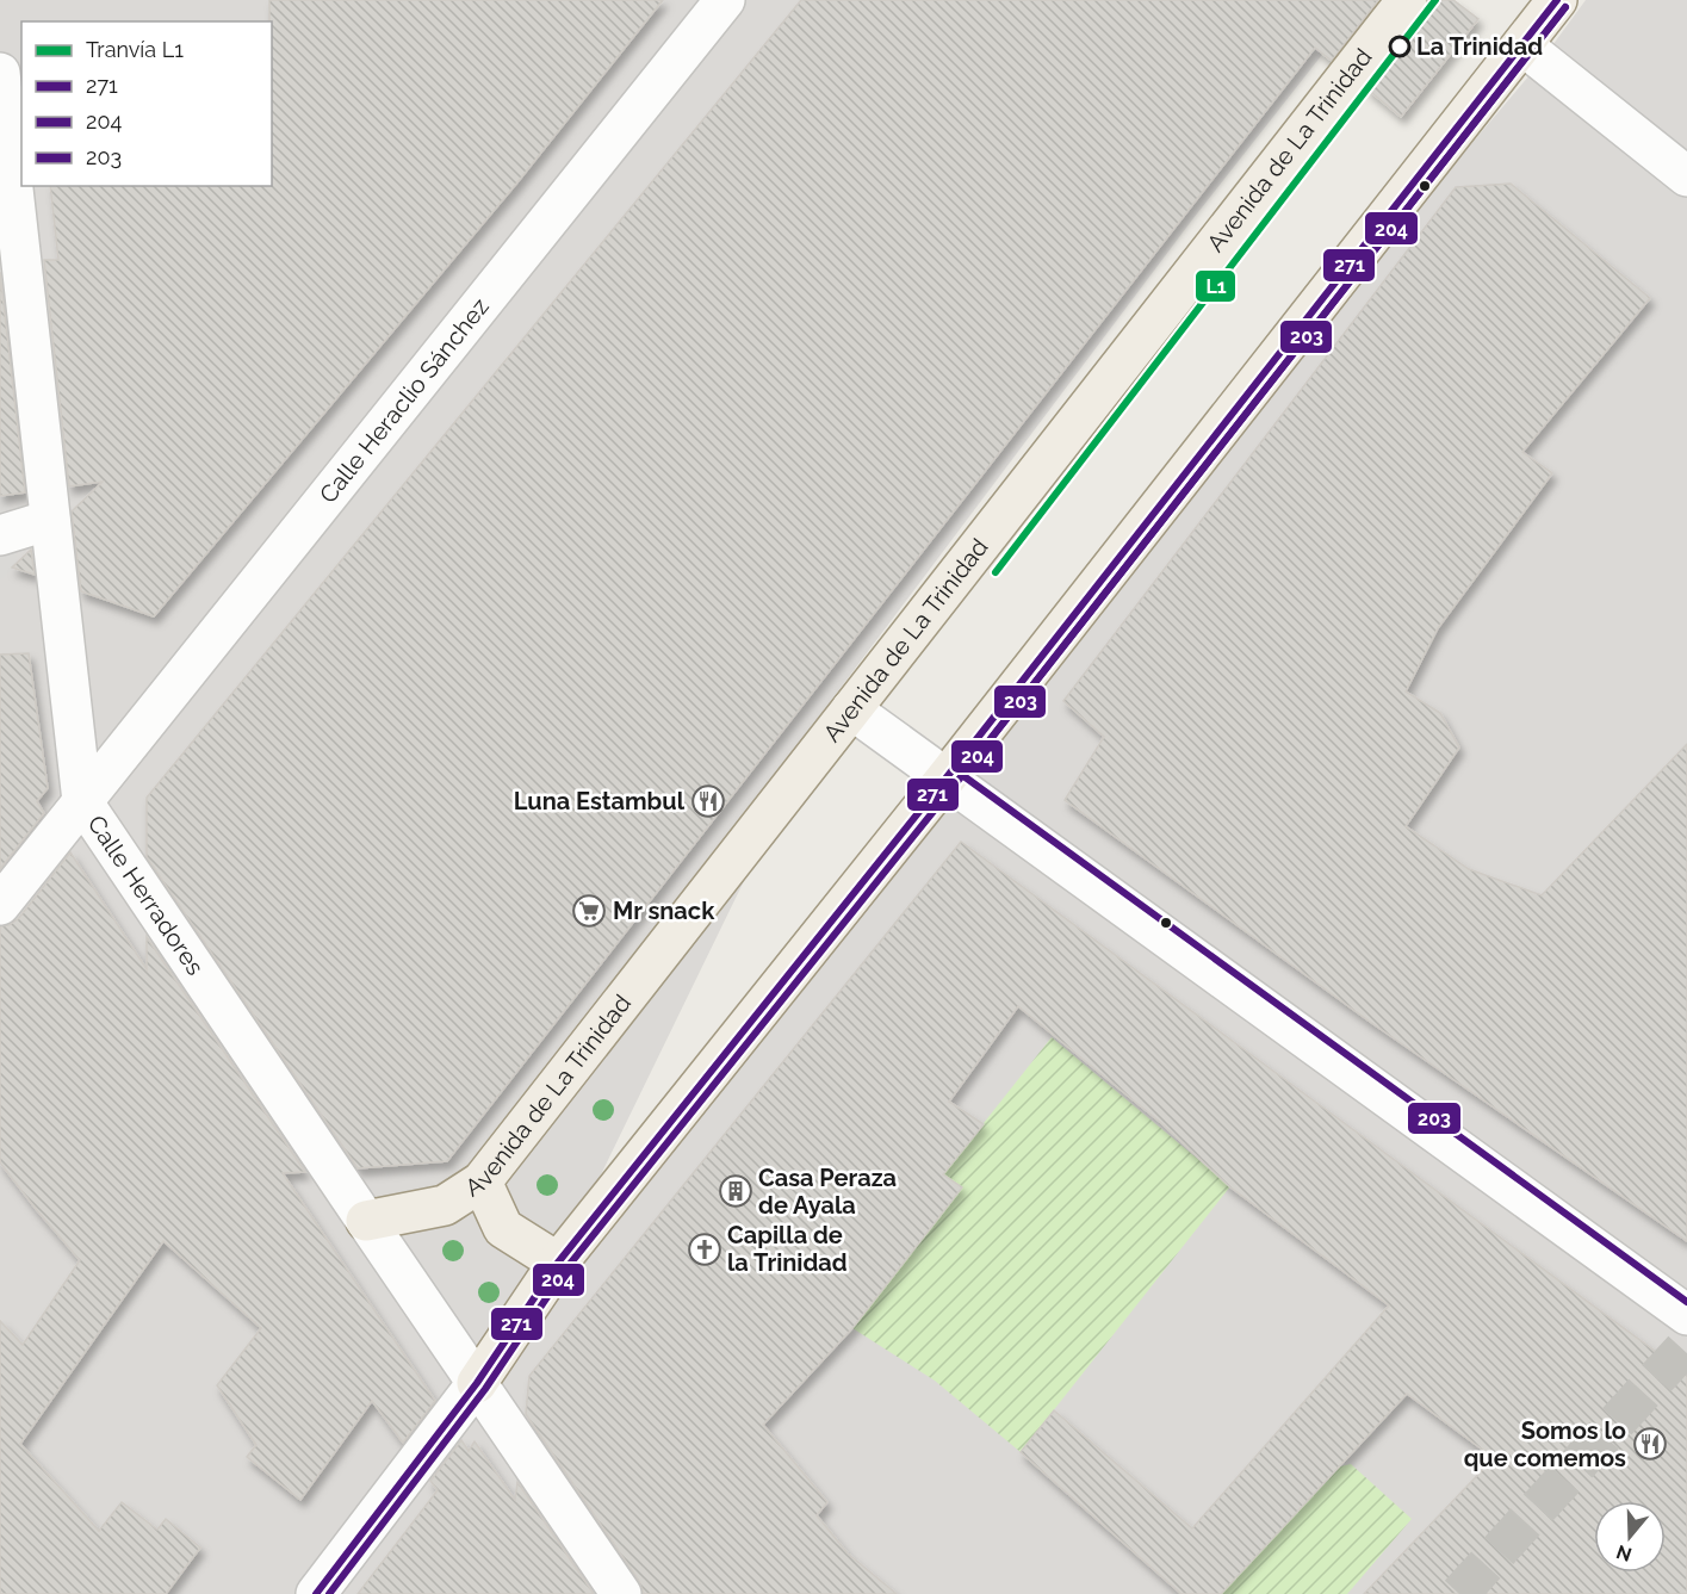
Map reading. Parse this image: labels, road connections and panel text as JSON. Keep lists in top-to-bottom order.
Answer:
{
  "streets": {
    "main road": ["Avenida de La Trinidad"],
    "street": ["Calle Heraclio Sánchez", "Calle Herradores"]
  },
  "crossings": [
    ["Avenida de La Trinidad", "Calle Herradores"],
    ["Calle Heraclio Sánchez", "Calle Herradores"]
  ],
  "places": {
    "other": ["La Trinidad"],
    "restaurant": ["Luna Estambul", "Somos lo que comemos"],
    "supermarket": ["Mr snack"],
    "building": ["Casa Peraza de Ayala"],
    "church": ["Capilla de la Trinidad"]
  },
  "lines": [
    "tram line L1",
    "transit line 271",
    "transit line 204",
    "transit line 203"
  ],
  "legend": [
    "Tranvía L1",
    "271",
    "204",
    "203"
  ],
  "north": "bottom"
}
